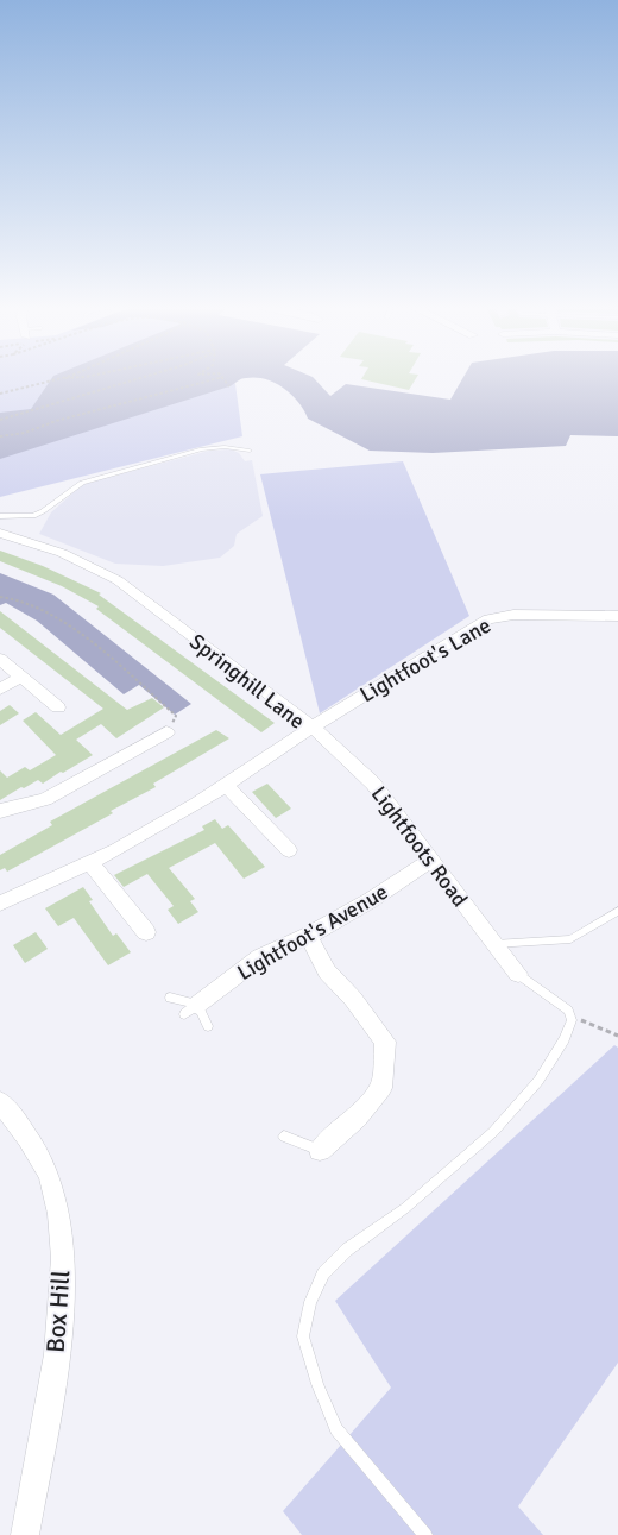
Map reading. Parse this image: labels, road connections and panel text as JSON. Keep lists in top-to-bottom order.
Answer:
{
  "streets": {
    "street": [
      "Lightfoot's Lane",
      "Springhill Lane",
      "Lightfoots Road",
      "Lightfoot's Avenue",
      "Box Hill"
    ]
  },
  "crossings": [
    ["Lightfoot's Lane", "Springhill Lane"],
    ["Lightfoot's Lane", "Lightfoots Road"],
    ["Springhill Lane", "Lightfoots Road"],
    ["Lightfoots Road", "Lightfoot's Avenue"]
  ]
}
